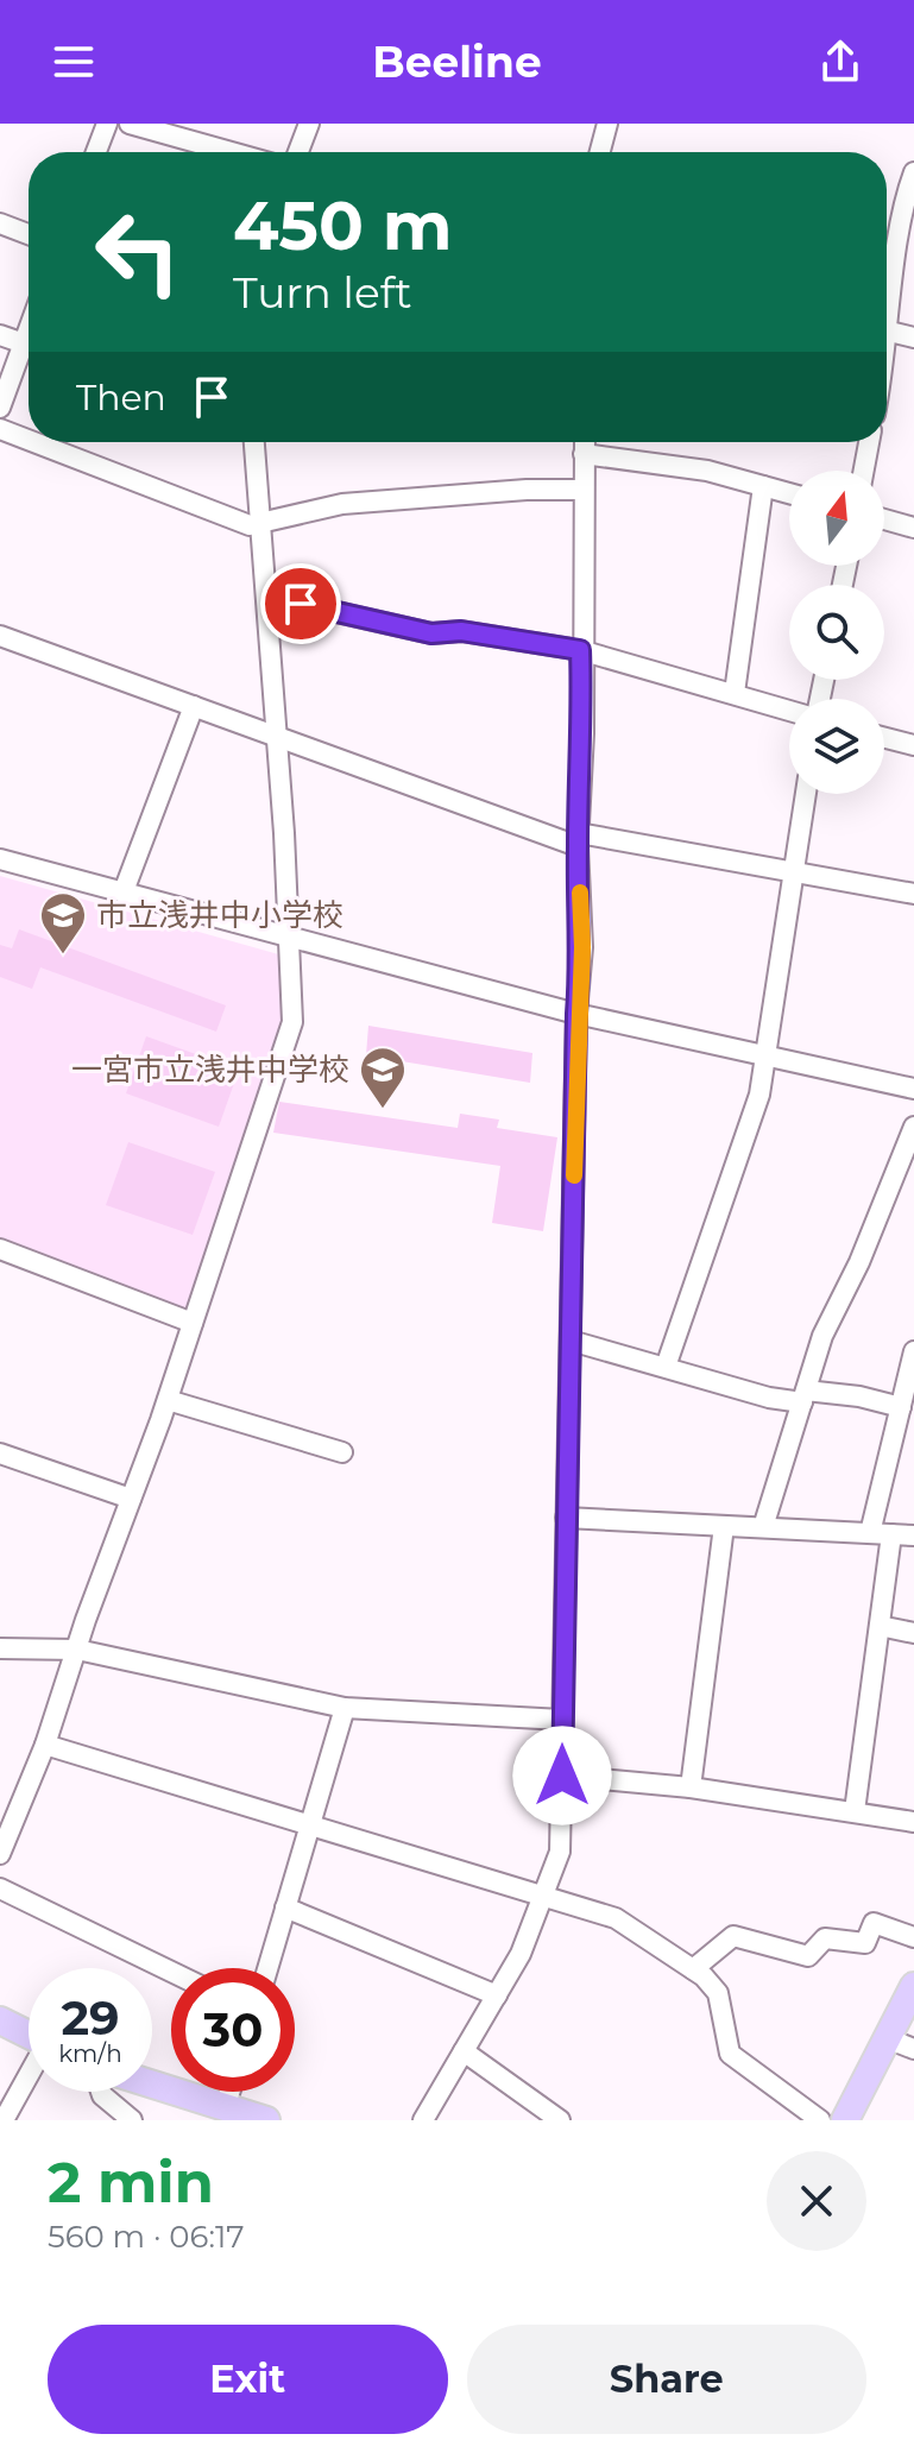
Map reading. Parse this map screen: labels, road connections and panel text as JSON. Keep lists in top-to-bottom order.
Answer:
{
  "places": {
    "school or university": ["市立浅井中小学校", "一宮市立浅井中学校"]
  },
  "north": "top",
  "page": {
    "header": "Beeline",
    "turn": ["450 m", "Turn left"],
    "then": "Then",
    "speed": "29 km/h",
    "limit": "30",
    "heading": ["2 min", "560 m · 06:17"],
    "buttons": ["Exit", "Share"]
  }
}
